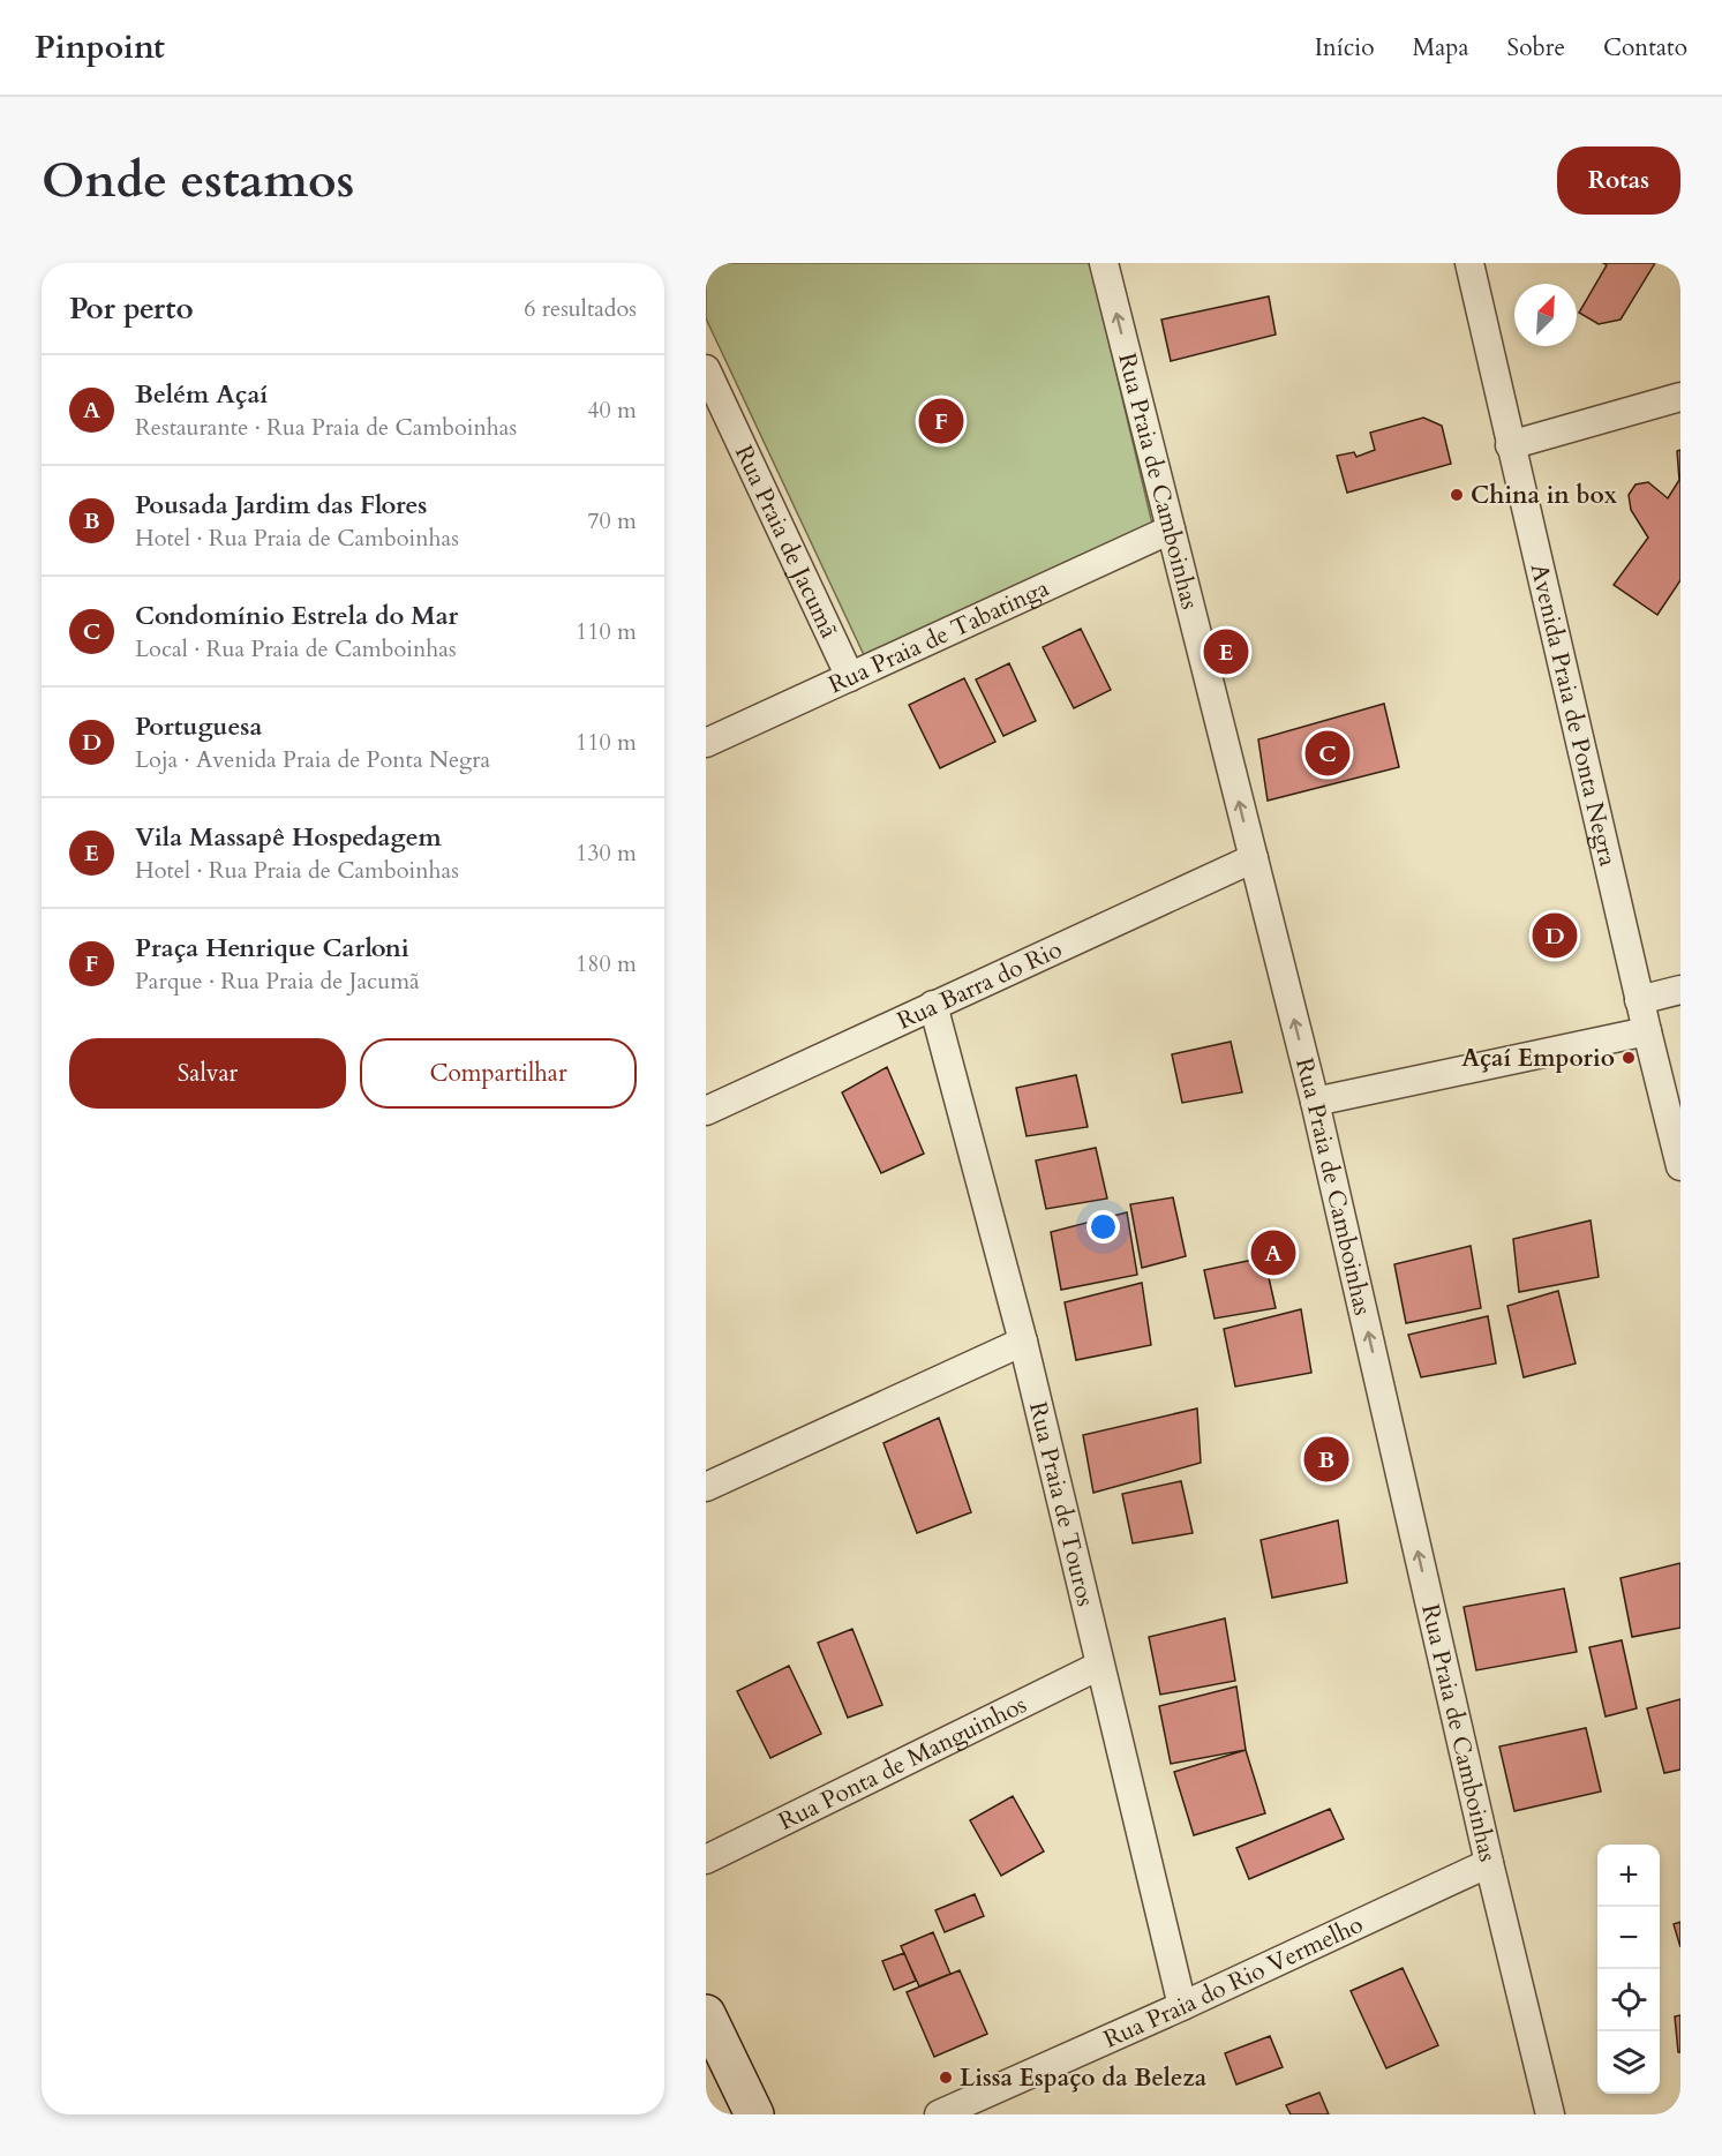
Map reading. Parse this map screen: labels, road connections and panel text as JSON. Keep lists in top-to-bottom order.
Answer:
{
  "streets": {
    "street": [
      "Rua Praia de Camboinhas",
      "Rua Praia de Jacumã",
      "Rua Praia de Tabatinga",
      "Avenida Praia de Ponta Negra",
      "Rua Barra do Rio",
      "Rua Praia de Touros",
      "Rua Ponta de Manguinhos",
      "Rua Praia do Rio Vermelho"
    ]
  },
  "crossings": [
    ["Rua Praia de Camboinhas", "Rua Praia de Tabatinga"],
    ["Rua Praia de Camboinhas", "Rua Barra do Rio"],
    ["Rua Praia de Camboinhas", "Rua Praia do Rio Vermelho"],
    ["Rua Praia de Jacumã", "Rua Praia de Tabatinga"],
    ["Rua Barra do Rio", "Rua Praia de Touros"],
    ["Rua Praia de Touros", "Rua Ponta de Manguinhos"],
    ["Rua Praia de Touros", "Rua Praia do Rio Vermelho"]
  ],
  "one_way": ["Rua Praia de Camboinhas"],
  "places": ["China in box", "Açaí Emporio", "Lissa Espaço da Beleza"],
  "north": "top right",
  "page": {
    "header": "Pinpoint",
    "nav": [
      "Início",
      "Mapa",
      "Sobre",
      "Contato"
    ],
    "buttons": [
      "Rotas",
      ["Salvar", "Compartilhar"]
    ],
    "title": "Onde estamos",
    "heading": ["Por perto", "6 resultados"],
    "list": [
      {
        "mark": "A",
        "name": "Belém Açaí",
        "note": "Restaurante · Rua Praia de Camboinhas",
        "value": "40 m"
      },
      {
        "mark": "B",
        "name": "Pousada Jardim das Flores",
        "note": "Hotel · Rua Praia de Camboinhas",
        "value": "70 m"
      },
      {
        "mark": "C",
        "name": "Condomínio Estrela do Mar",
        "note": "Local · Rua Praia de Camboinhas",
        "value": "110 m"
      },
      {
        "mark": "D",
        "name": "Portuguesa",
        "note": "Loja · Avenida Praia de Ponta Negra",
        "value": "110 m"
      },
      {
        "mark": "E",
        "name": "Vila Massapê Hospedagem",
        "note": "Hotel · Rua Praia de Camboinhas",
        "value": "130 m"
      },
      {
        "mark": "F",
        "name": "Praça Henrique Carloni",
        "note": "Parque · Rua Praia de Jacumã",
        "value": "180 m"
      }
    ],
    "pins": [
      "F",
      "E",
      "C",
      "D",
      "A",
      "B"
    ],
    "map_buttons": ["+", "−"]
  }
}
